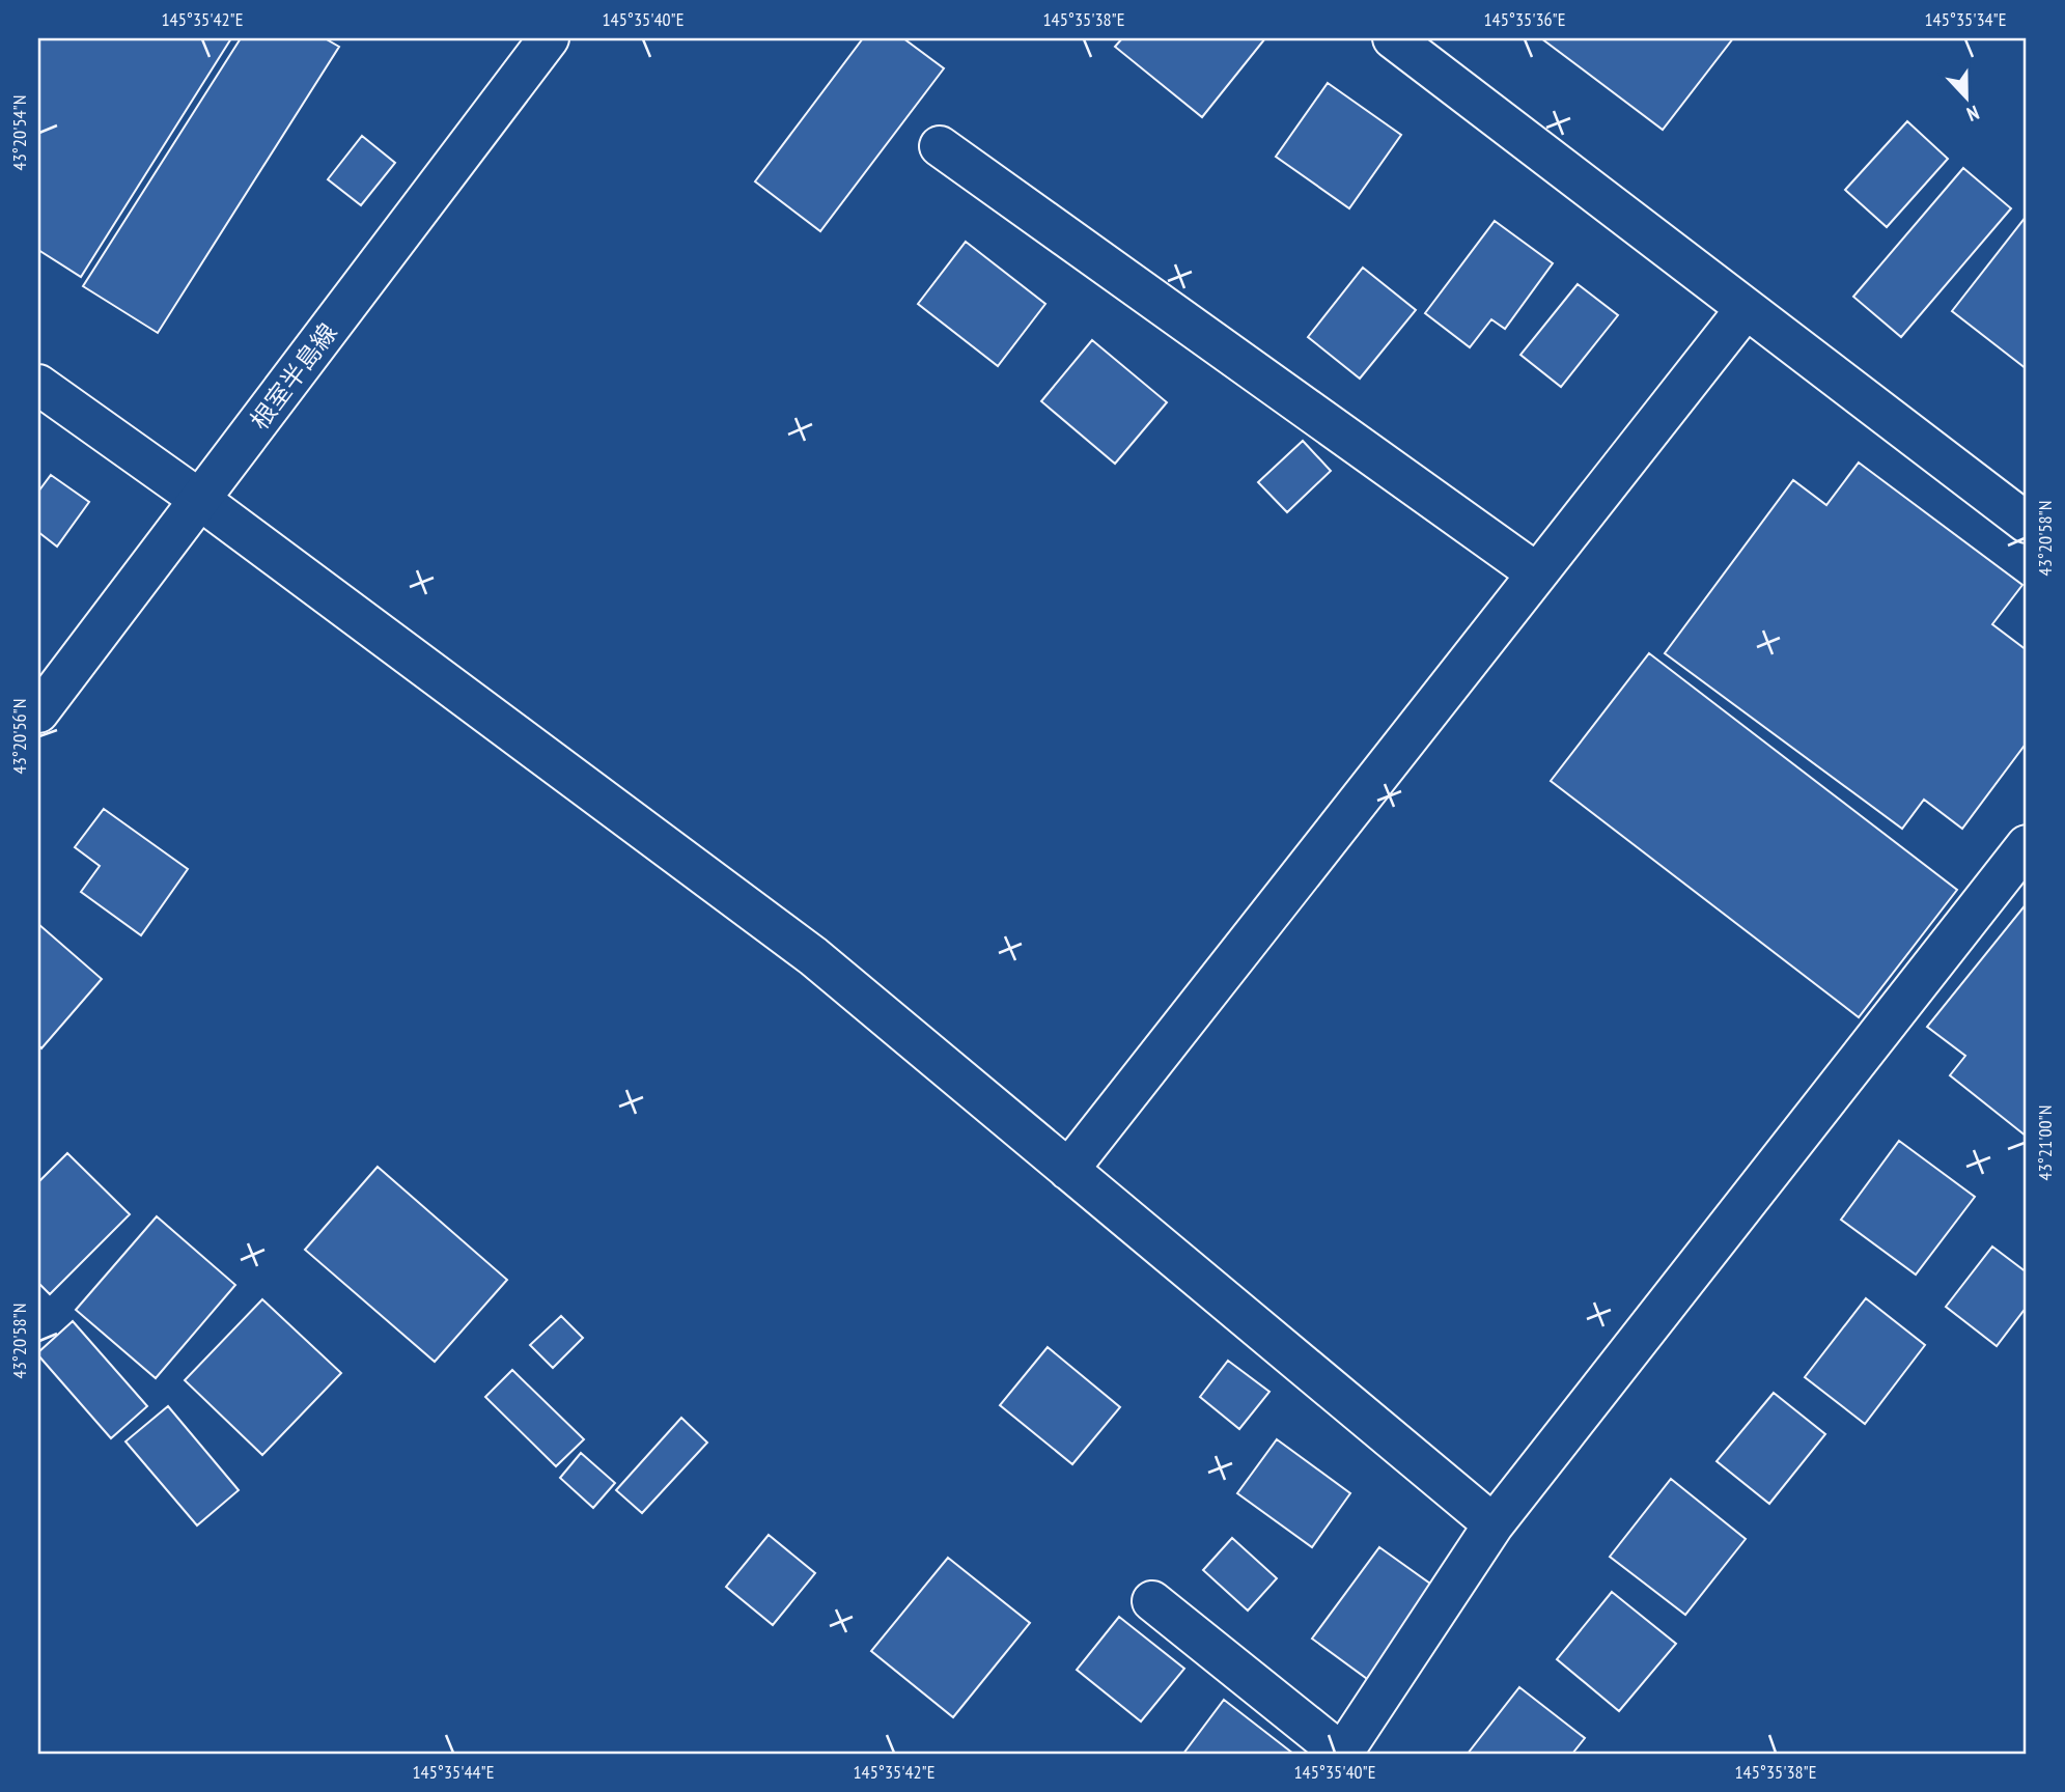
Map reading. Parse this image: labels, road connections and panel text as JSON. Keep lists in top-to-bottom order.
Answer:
{
  "streets": {
    "street": ["根室半島線"]
  },
  "north": "bottom",
  "coordinates": [
    "145°35'42\"E",
    "145°35'40\"E",
    "145°35'38\"E",
    "145°35'36\"E",
    "145°35'34\"E",
    "43°20'54\"N",
    "43°20'58\"N",
    "43°20'56\"N",
    "43°21'00\"N",
    "145°35'44\"E"
  ]
}
